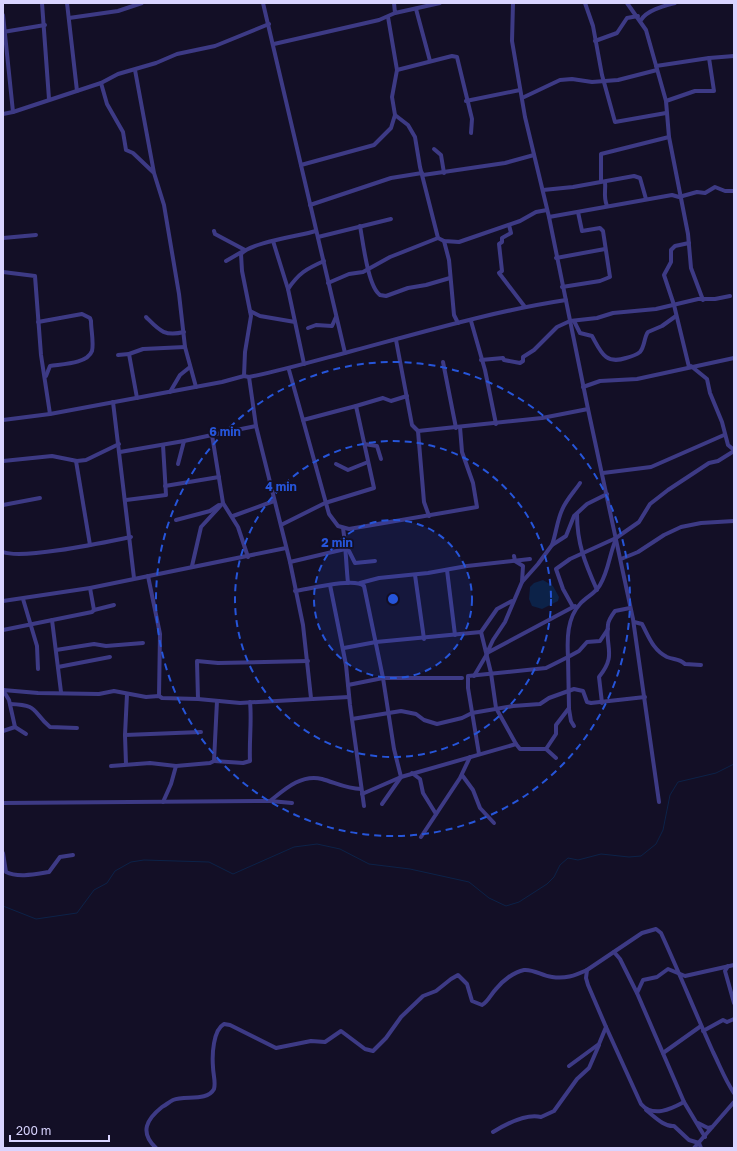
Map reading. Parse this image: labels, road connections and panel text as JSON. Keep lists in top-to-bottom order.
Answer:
{
  "scale_bar": "200 m",
  "rings": ["6 min", "4 min", "2 min"]
}
